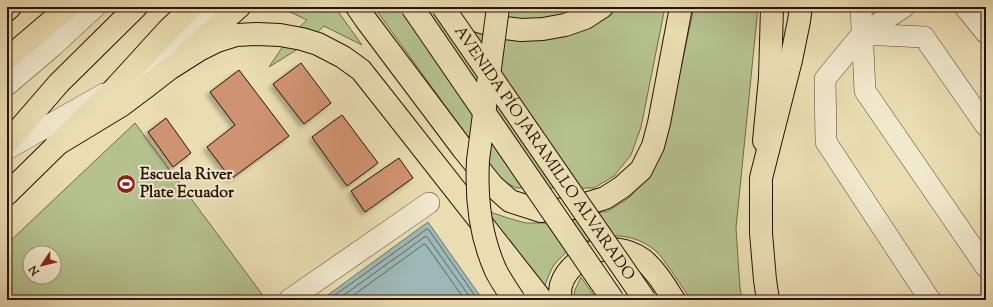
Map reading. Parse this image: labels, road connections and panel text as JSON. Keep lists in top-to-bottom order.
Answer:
{
  "streets": {
    "main road": ["AVENIDA PÍO JARAMILLO ALVARADO"]
  },
  "places": {
    "sports": ["Escuela River Plate Ecuador"]
  },
  "north": "bottom left"
}
